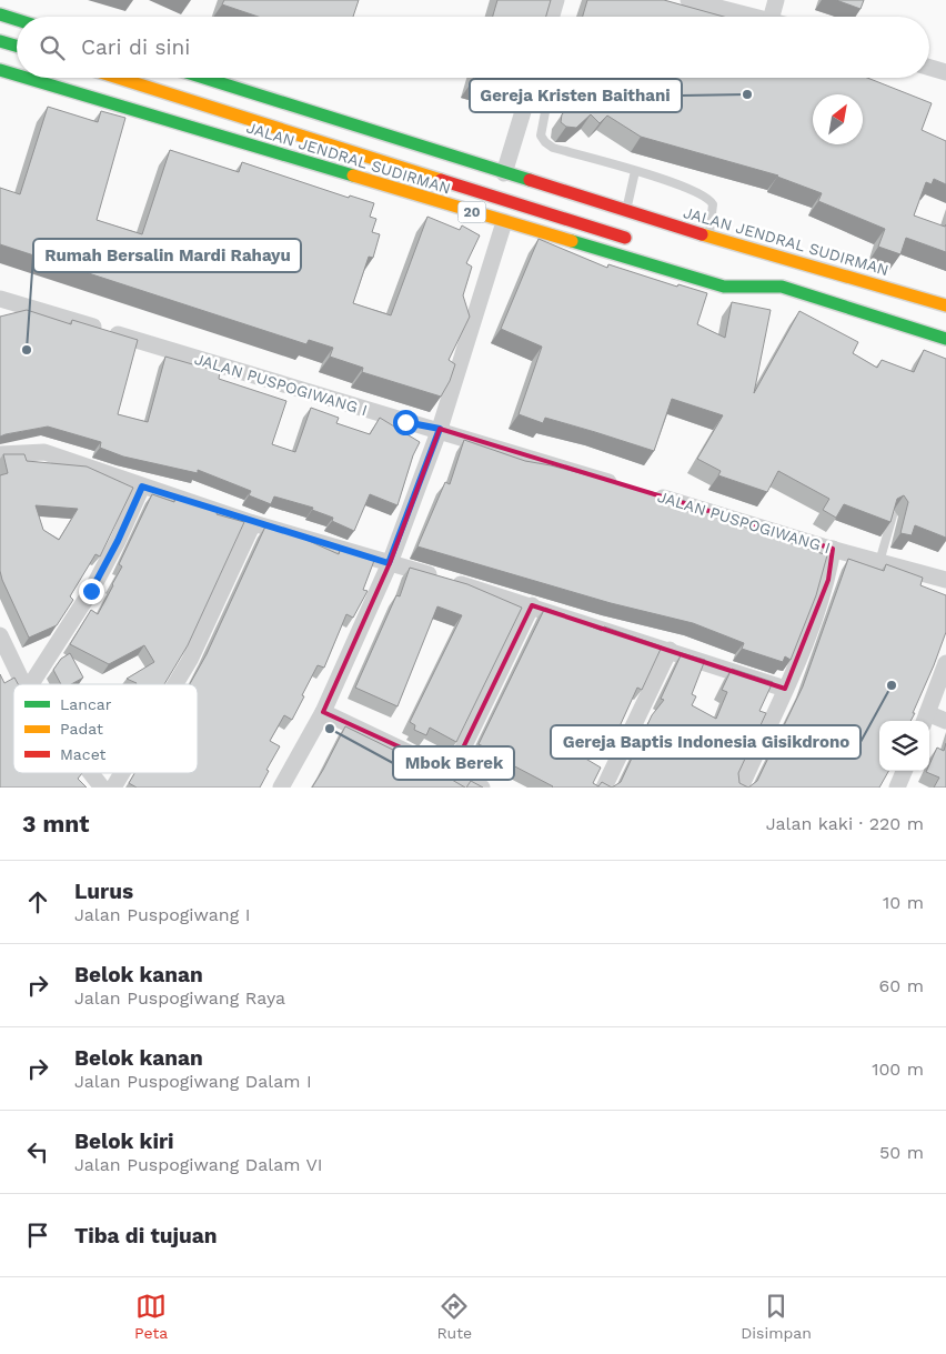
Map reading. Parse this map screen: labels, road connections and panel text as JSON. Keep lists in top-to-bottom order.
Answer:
{
  "streets": {
    "highway": ["JALAN JENDRAL SUDIRMAN", "20"],
    "street": ["JALAN PUSPOGIWANG I"]
  },
  "crossings": [
    ["JALAN JENDRAL SUDIRMAN", "20"]
  ],
  "places": [
    "Gereja Kristen Baithani",
    "Rumah Bersalin Mardi Rahayu",
    "Gereja Baptis Indonesia Gisikdrono",
    "Mbok Berek"
  ],
  "legend": ["Lancar", "Padat", "Macet"],
  "north": "top right",
  "page": {
    "search": "Cari di sini",
    "heading": ["3 mnt", "Jalan kaki · 220 m"],
    "list": [
      ["Lurus", "Jalan Puspogiwang I", "10 m"],
      ["Belok kanan", "Jalan Puspogiwang Raya", "60 m"],
      ["Belok kanan", "Jalan Puspogiwang Dalam I", "100 m"],
      ["Belok kiri", "Jalan Puspogiwang Dalam VI", "50 m"],
      "Tiba di tujuan"
    ],
    "nav": ["Peta", "Rute", "Disimpan"]
  }
}
